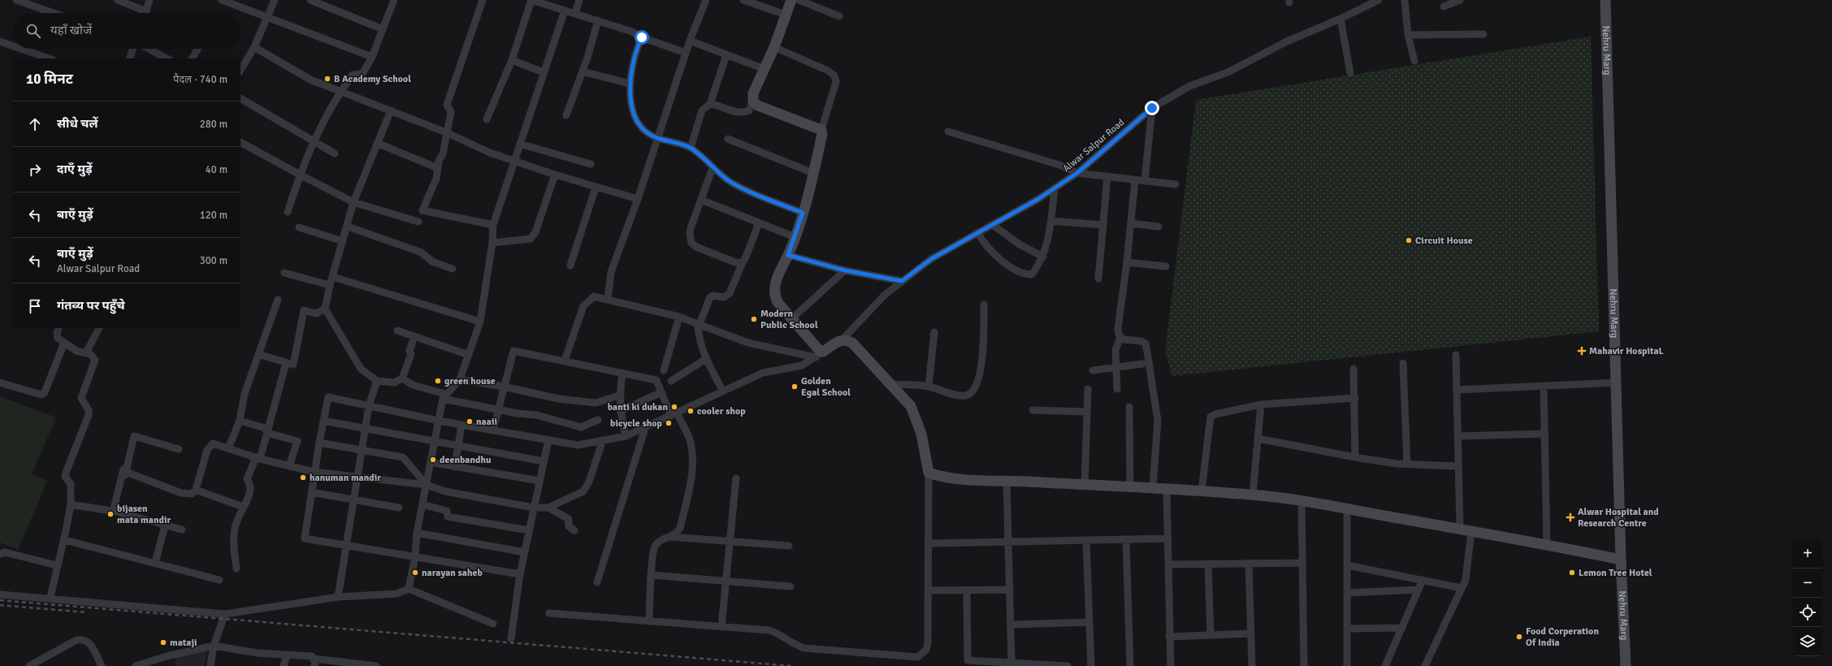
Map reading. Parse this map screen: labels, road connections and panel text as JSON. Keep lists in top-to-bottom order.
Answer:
{
  "streets": {
    "street": ["Nehru Marg", "Alwar Salpur Road"]
  },
  "places": {
    "other": [
      "B Academy School",
      "Circuit House",
      "Modern Public School",
      "green house",
      "Golden Egal School",
      "banti ki dukan",
      "cooler shop",
      "naaii",
      "bicycle shop",
      "deenbandhu",
      "hanuman mandir",
      "bijasen mata mandir",
      "narayan saheb",
      "Lemon Tree Hotel",
      "Food Corperation Of India",
      "mataji"
    ],
    "health": ["Mahavir HospitaL", "Alwar Hospital and Research Centre"]
  },
  "page": {
    "search": "यहाँ खोजें",
    "heading": ["10 मिनट", "पैदल · 740 m"],
    "list": [
      ["सीधे चलें", "280 m"],
      ["दाएँ मुड़ें", "40 m"],
      ["बाएँ मुड़ें", "120 m"],
      ["बाएँ मुड़ें", "Alwar Salpur Road", "300 m"],
      "गंतव्य पर पहुँचे"
    ],
    "map_buttons": ["+", "−"]
  }
}
